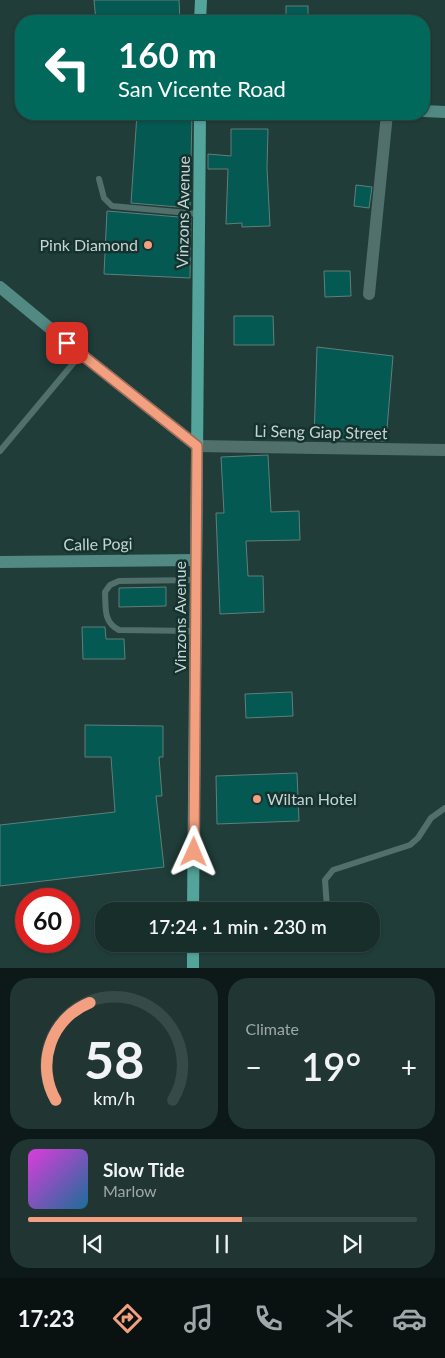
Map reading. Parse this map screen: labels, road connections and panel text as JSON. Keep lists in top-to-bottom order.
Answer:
{
  "streets": {
    "main road": ["Vinzons Avenue", "Calle Pogi"],
    "street": ["Li Seng Giap Street"]
  },
  "crossings": [
    ["Vinzons Avenue", "Li Seng Giap Street"],
    ["Vinzons Avenue", "Calle Pogi"]
  ],
  "places": ["Pink Diamond", "Wiltan Hotel"],
  "page": {
    "turn": ["160 m", "San Vicente Road"],
    "limit": "60",
    "trip": "17:24 · 1 min · 230 m",
    "tile": "Climate",
    "heat": ["−", "19°", "+"],
    "song": ["Slow Tide", "Marlow"],
    "tabs": "17:23",
    "gauge": ["58", "km/h"]
  }
}
